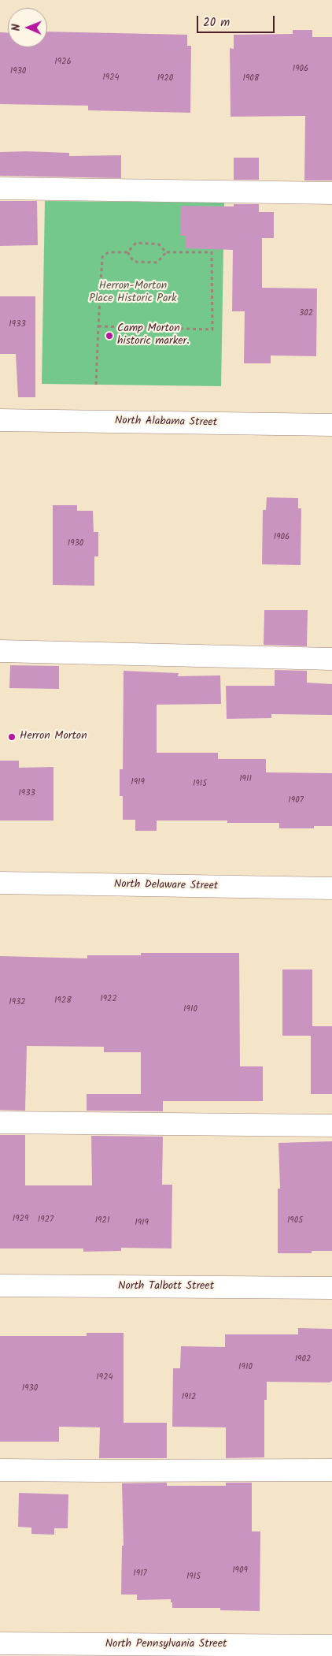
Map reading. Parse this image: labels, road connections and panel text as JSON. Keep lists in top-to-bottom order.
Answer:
{
  "streets": {
    "main road": [
      "North Alabama Street",
      "North Delaware Street",
      "North Talbott Street",
      "North Pennsylvania Street"
    ]
  },
  "parks": ["Herron-Morton Place Historic Park"],
  "places": ["Camp Morton historic marker.", "Herron Morton"],
  "house_numbers": [
    "1926",
    "1906",
    "1930",
    "1924",
    "1920",
    "1908",
    "302",
    "1933",
    "1906",
    "1930",
    "1911",
    "1919",
    "1915",
    "1933",
    "1907",
    "1922",
    "1928",
    "1932",
    "1910",
    "1929",
    "1927",
    "1921",
    "1905",
    "1919",
    "1902",
    "1910",
    "1924",
    "1930",
    "1912",
    "1909",
    "1917",
    "1915"
  ],
  "scale_bar": "20 m",
  "north": "left"
}
